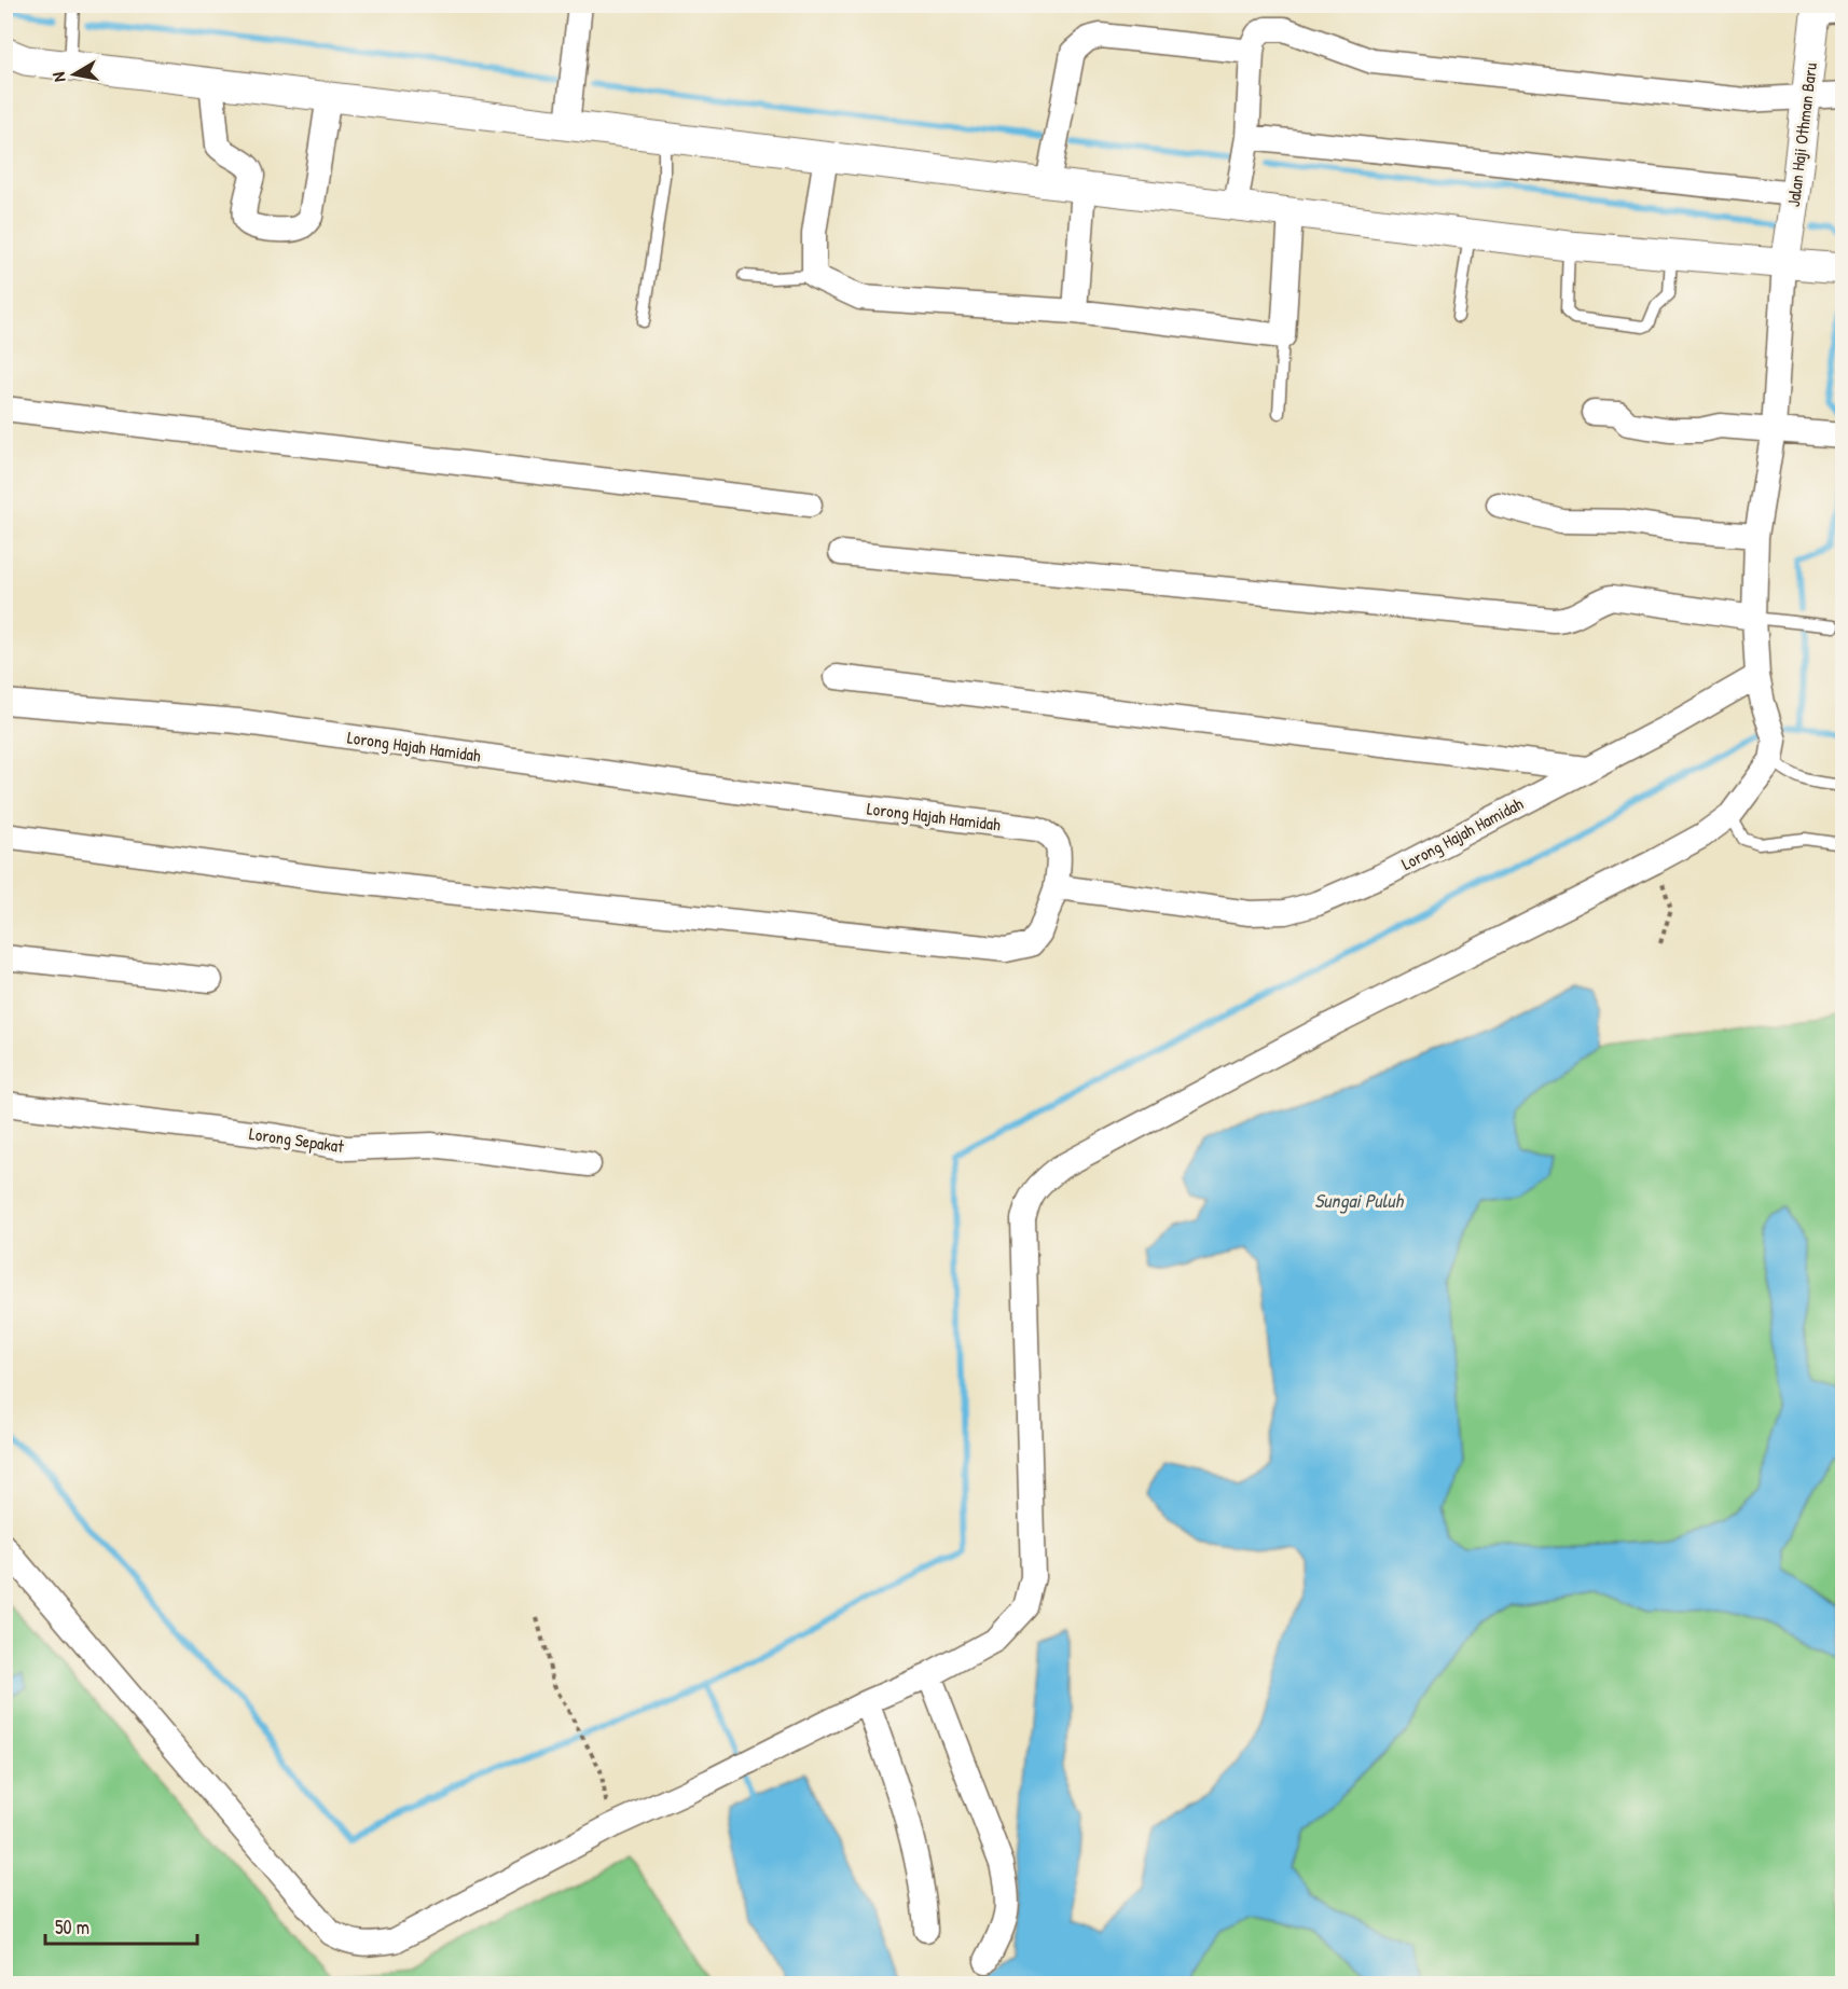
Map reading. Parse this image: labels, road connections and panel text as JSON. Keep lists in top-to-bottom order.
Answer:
{
  "streets": {
    "street": ["Jalan Haji Othman Baru", "Lorong Hajah Hamidah", "Lorong Sepakat"]
  },
  "water": ["Sungai Puluh"],
  "scale_bar": "50 m",
  "north": "left"
}
